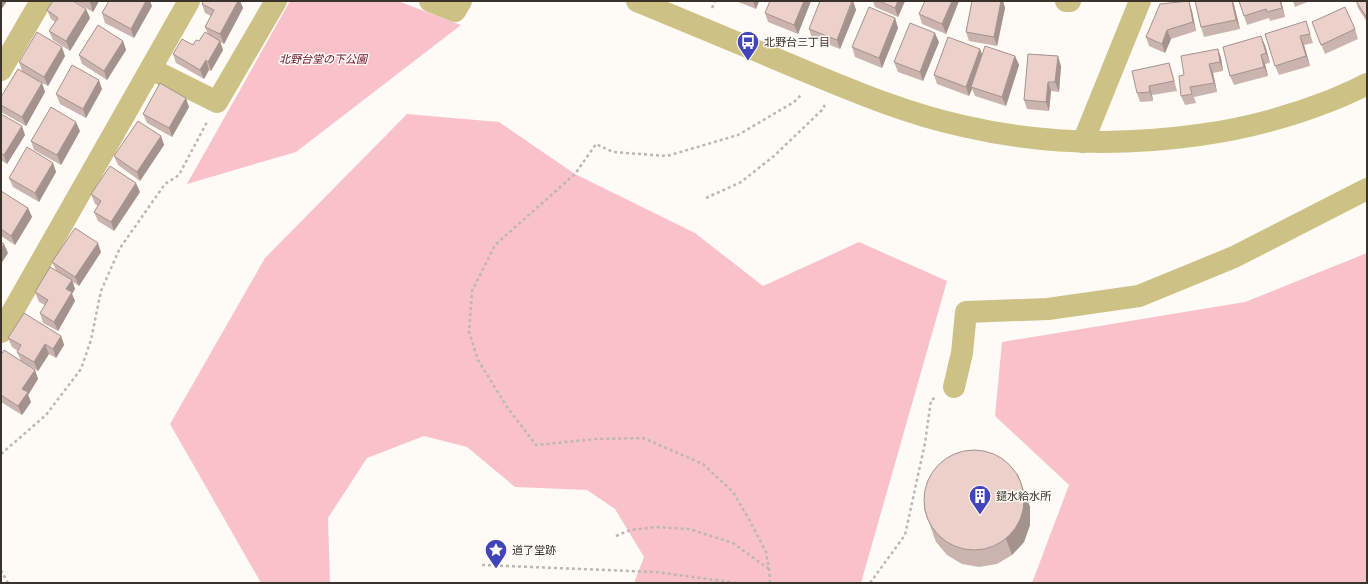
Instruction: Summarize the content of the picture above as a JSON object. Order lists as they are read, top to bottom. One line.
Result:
{"parks":["北野台堂の下公園"],"places":{"bus stop":["北野台三丁目"],"building":["鑓水給水所"],"place":["道了堂跡"]}}
